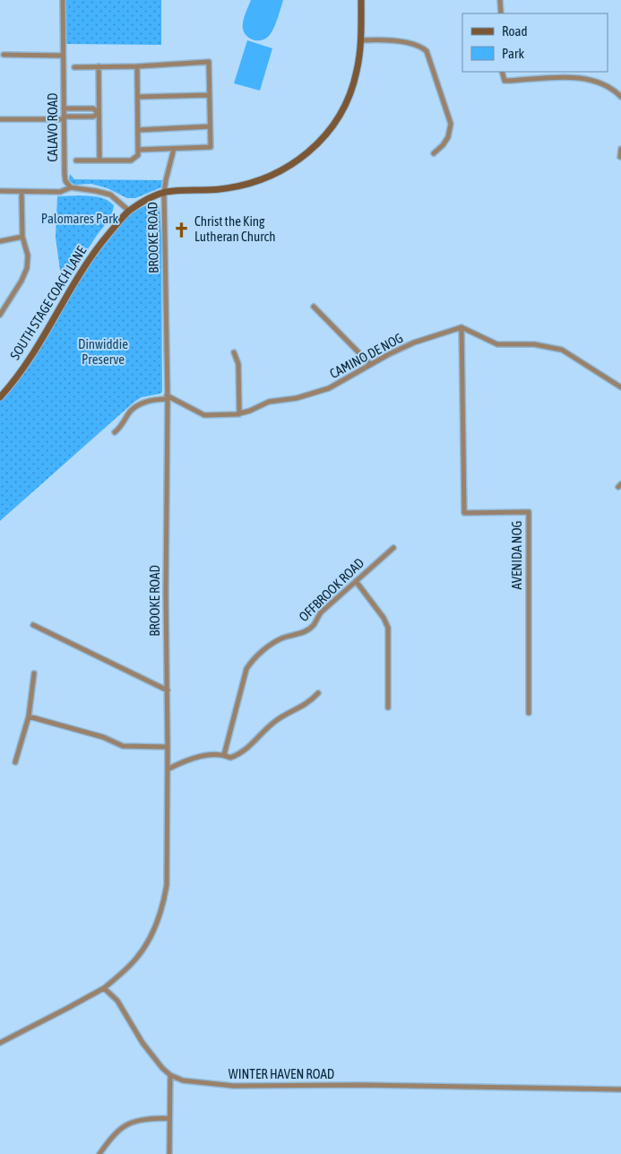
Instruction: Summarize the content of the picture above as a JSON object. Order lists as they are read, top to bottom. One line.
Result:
{"streets":{"main road":["SOUTH STAGE COACH LANE"],"street":["CALAVO ROAD","BROOKE ROAD","CAMINO DE NOG","AVENIDA NOG","OFFBROOK ROAD","WINTER HAVEN ROAD"]},"crossings":[["BROOKE ROAD","SOUTH STAGE COACH LANE"],["BROOKE ROAD","CAMINO DE NOG"],["CAMINO DE NOG","AVENIDA NOG"]],"parks":["Palomares Park","Dinwiddie Preserve"],"places":{"church":["Christ the King Lutheran Church"]},"legend":["Road","Park"]}
